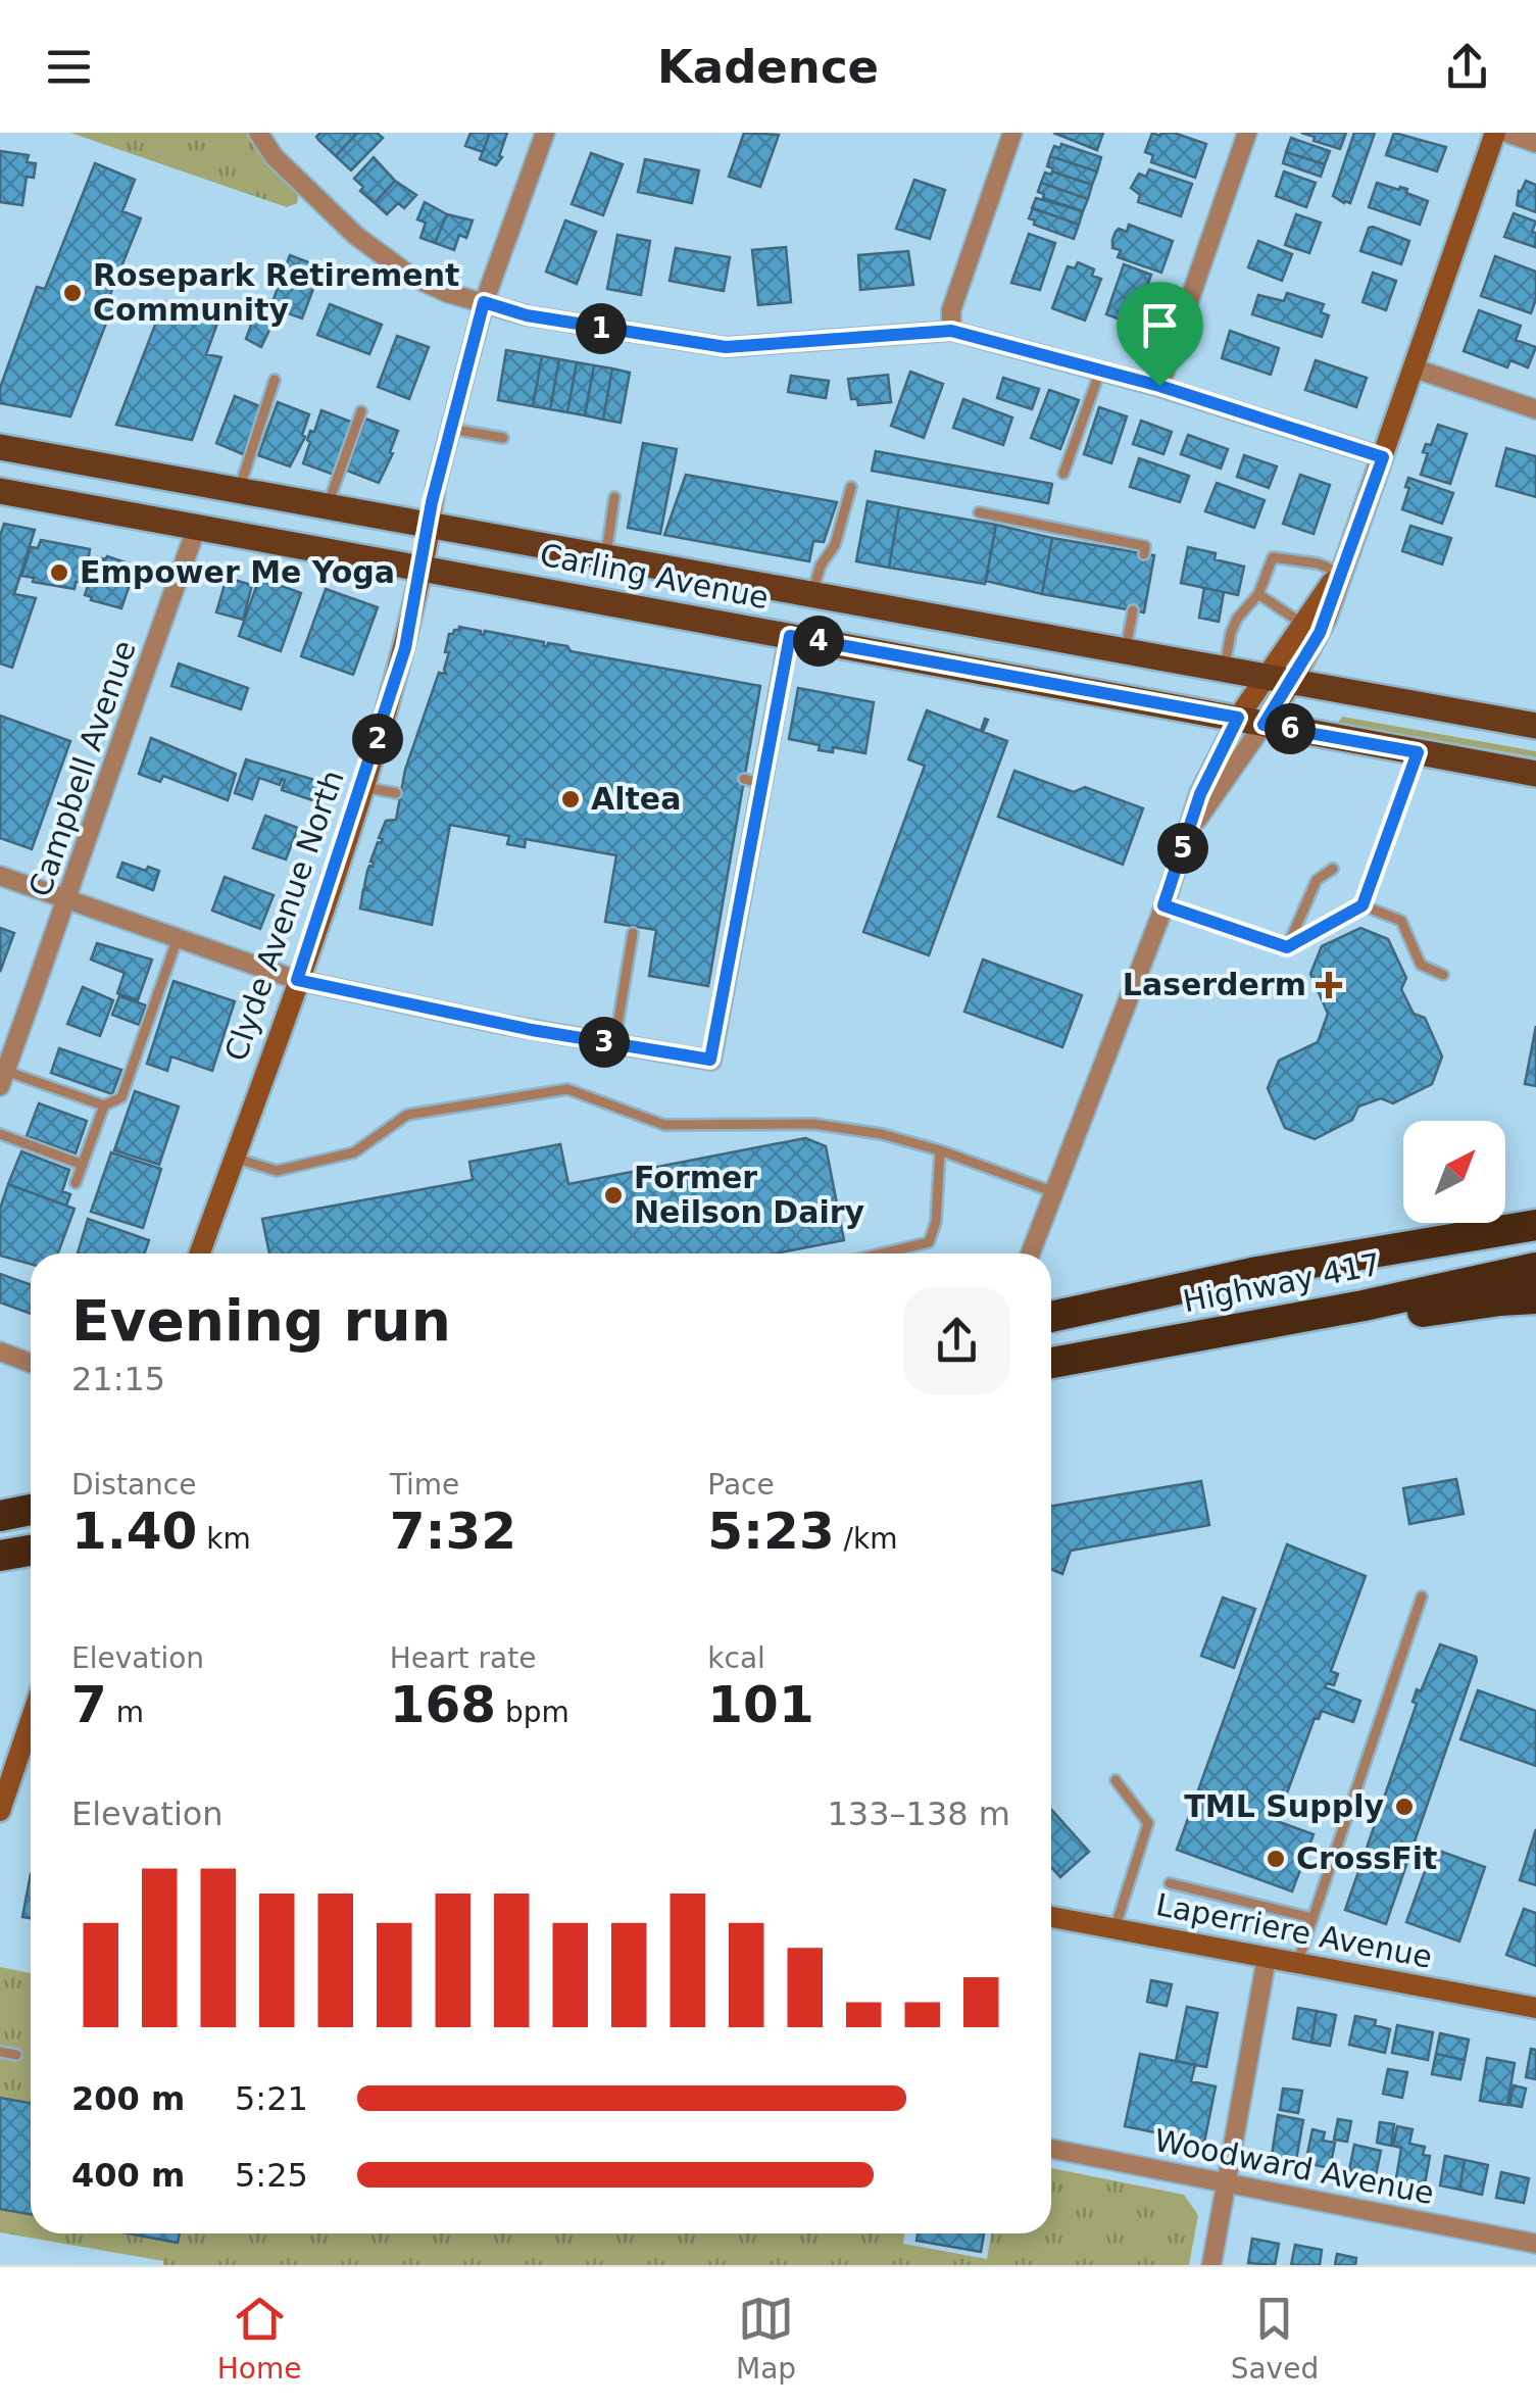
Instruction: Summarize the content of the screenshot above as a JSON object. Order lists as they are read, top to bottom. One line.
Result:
{"streets":{"highway":["Highway 417"],"main road":["Carling Avenue"],"street":["Campbell Avenue","Clyde Avenue North","Laperriere Avenue","Woodward Avenue"]},"crossings":[["Carling Avenue","Campbell Avenue"],["Carling Avenue","Clyde Avenue North"]],"places":{"other":["Rosepark Retirement Community","Empower Me Yoga","Altea","Former Neilson Dairy","TML Supply","CrossFit"],"health":["Laserderm"]},"north":"top right","page":{"header":"Kadence","pins":["1","4","6","2","5","3"],"heading":["Evening run","21:15"],"stats":[["Distance","1.40 km"],["Time","7:32"],["Pace","5:23 /km"],["Elevation","7 m"],["Heart rate","168 bpm"],["kcal","101"]],"chart":["Elevation","133–138 m"],"list":[{"name":"200 m","note":"5:21"},{"name":"400 m","note":"5:25"}],"tabs":["Home","Map","Saved"]}}
